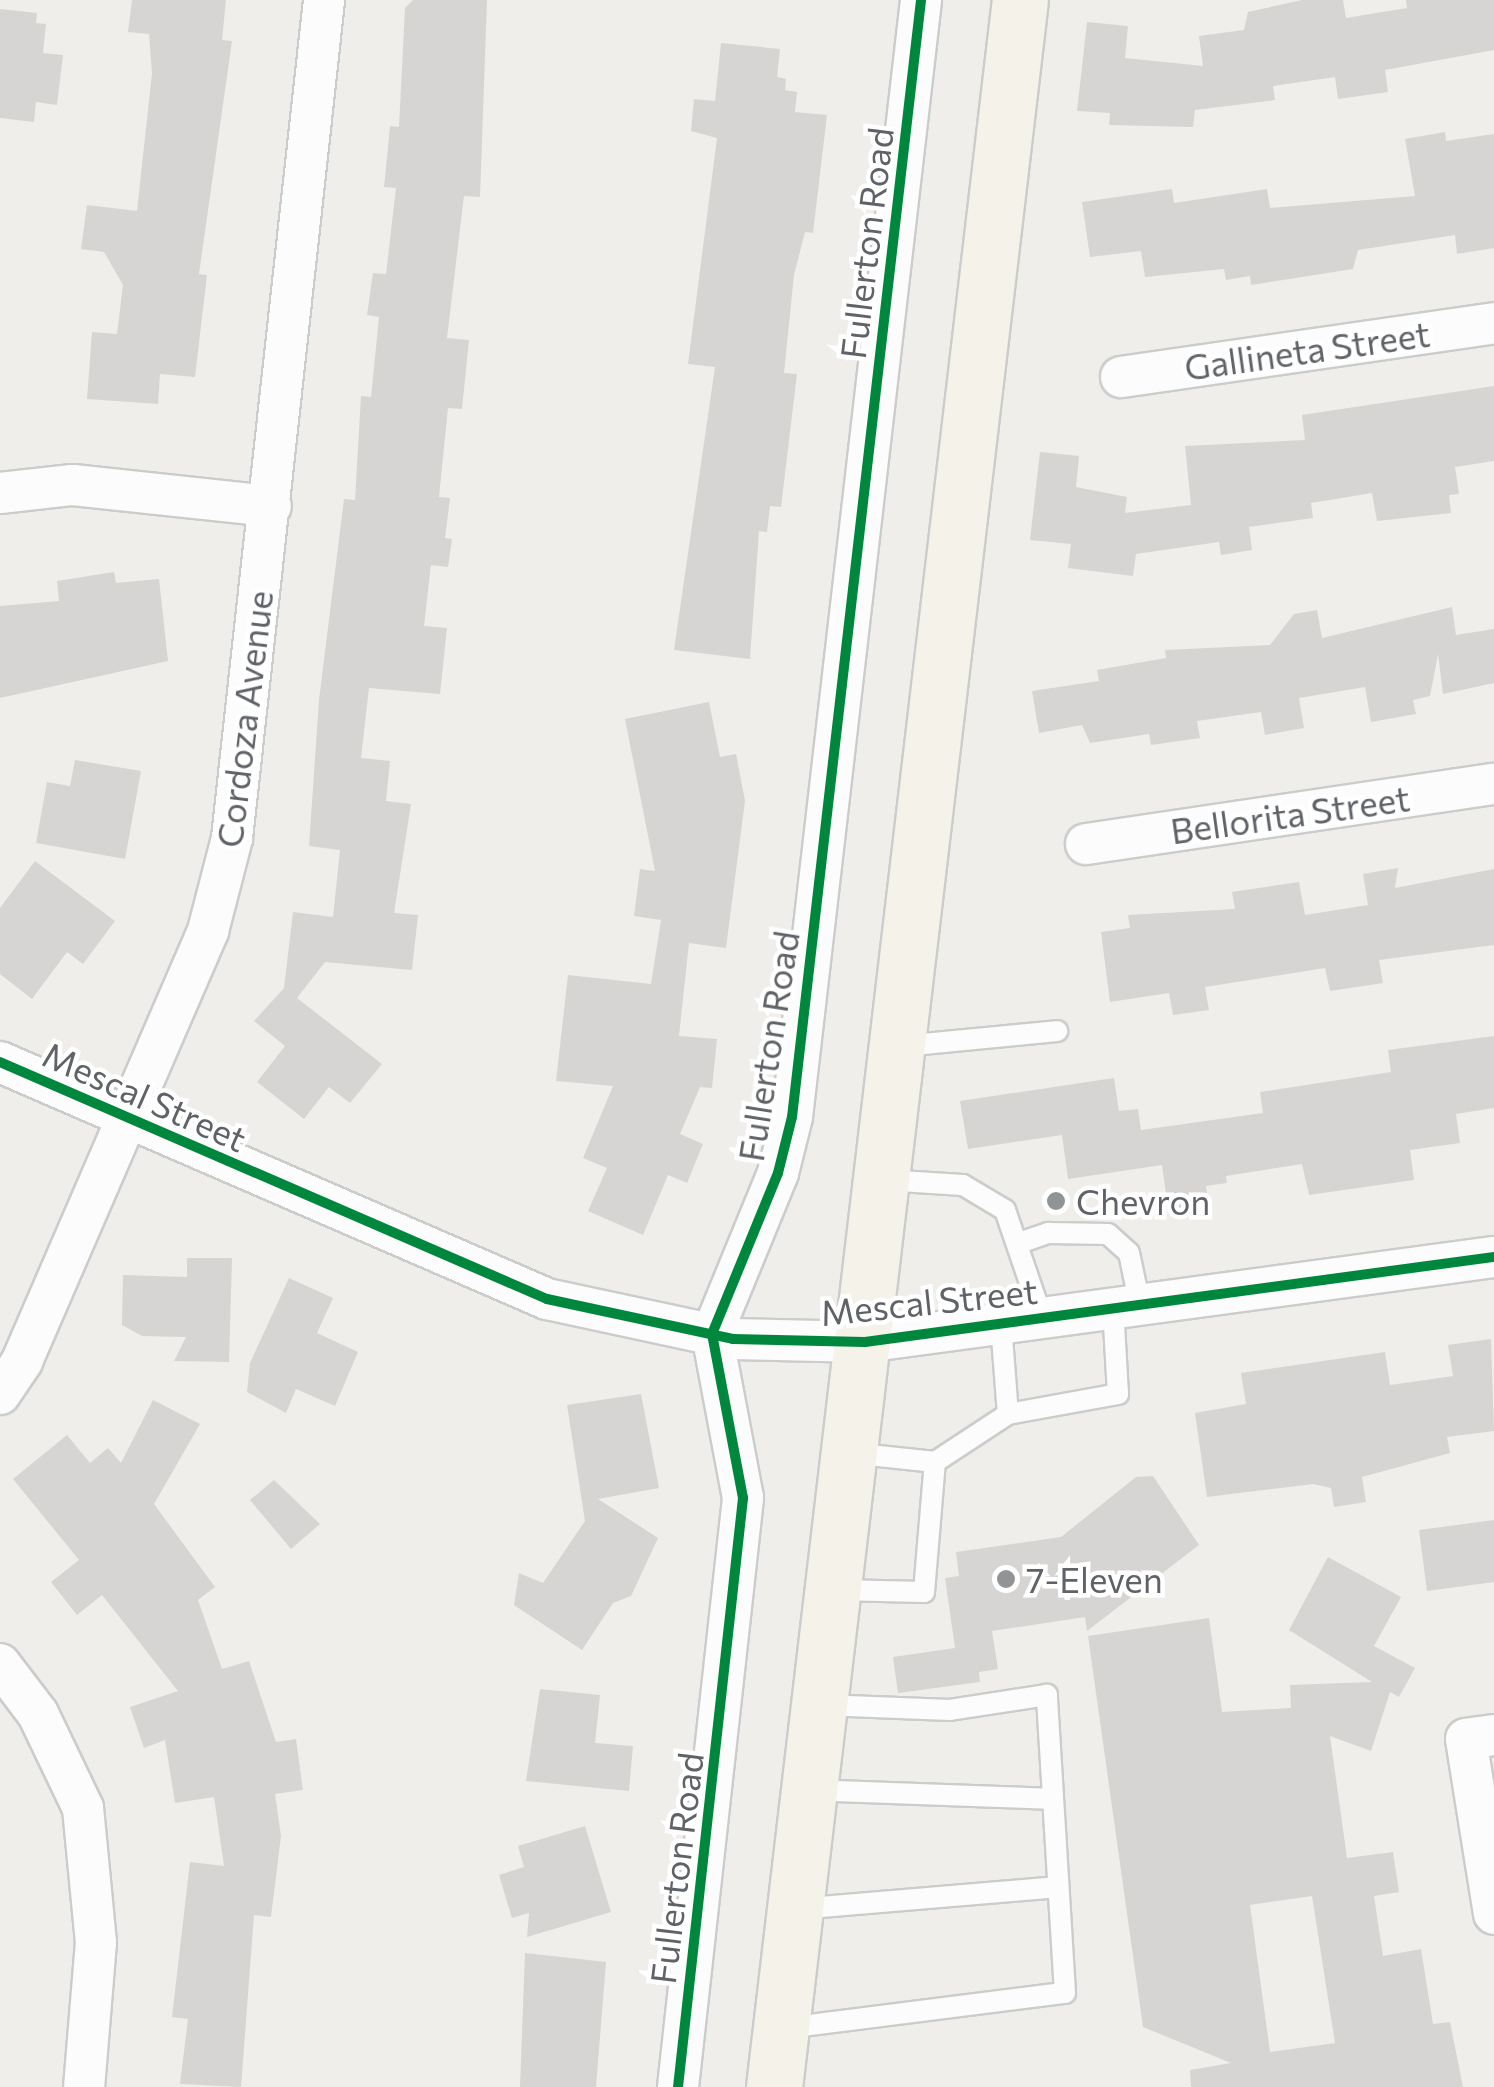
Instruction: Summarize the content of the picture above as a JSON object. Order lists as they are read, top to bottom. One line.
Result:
{"streets":{"street":["Fullerton Road","Gallineta Street","Cordoza Avenue","Bellorita Street","Mescal Street"]},"crossings":[["Fullerton Road","Mescal Street"],["Cordoza Avenue","Mescal Street"]],"places":["Chevron","7-Eleven"]}
